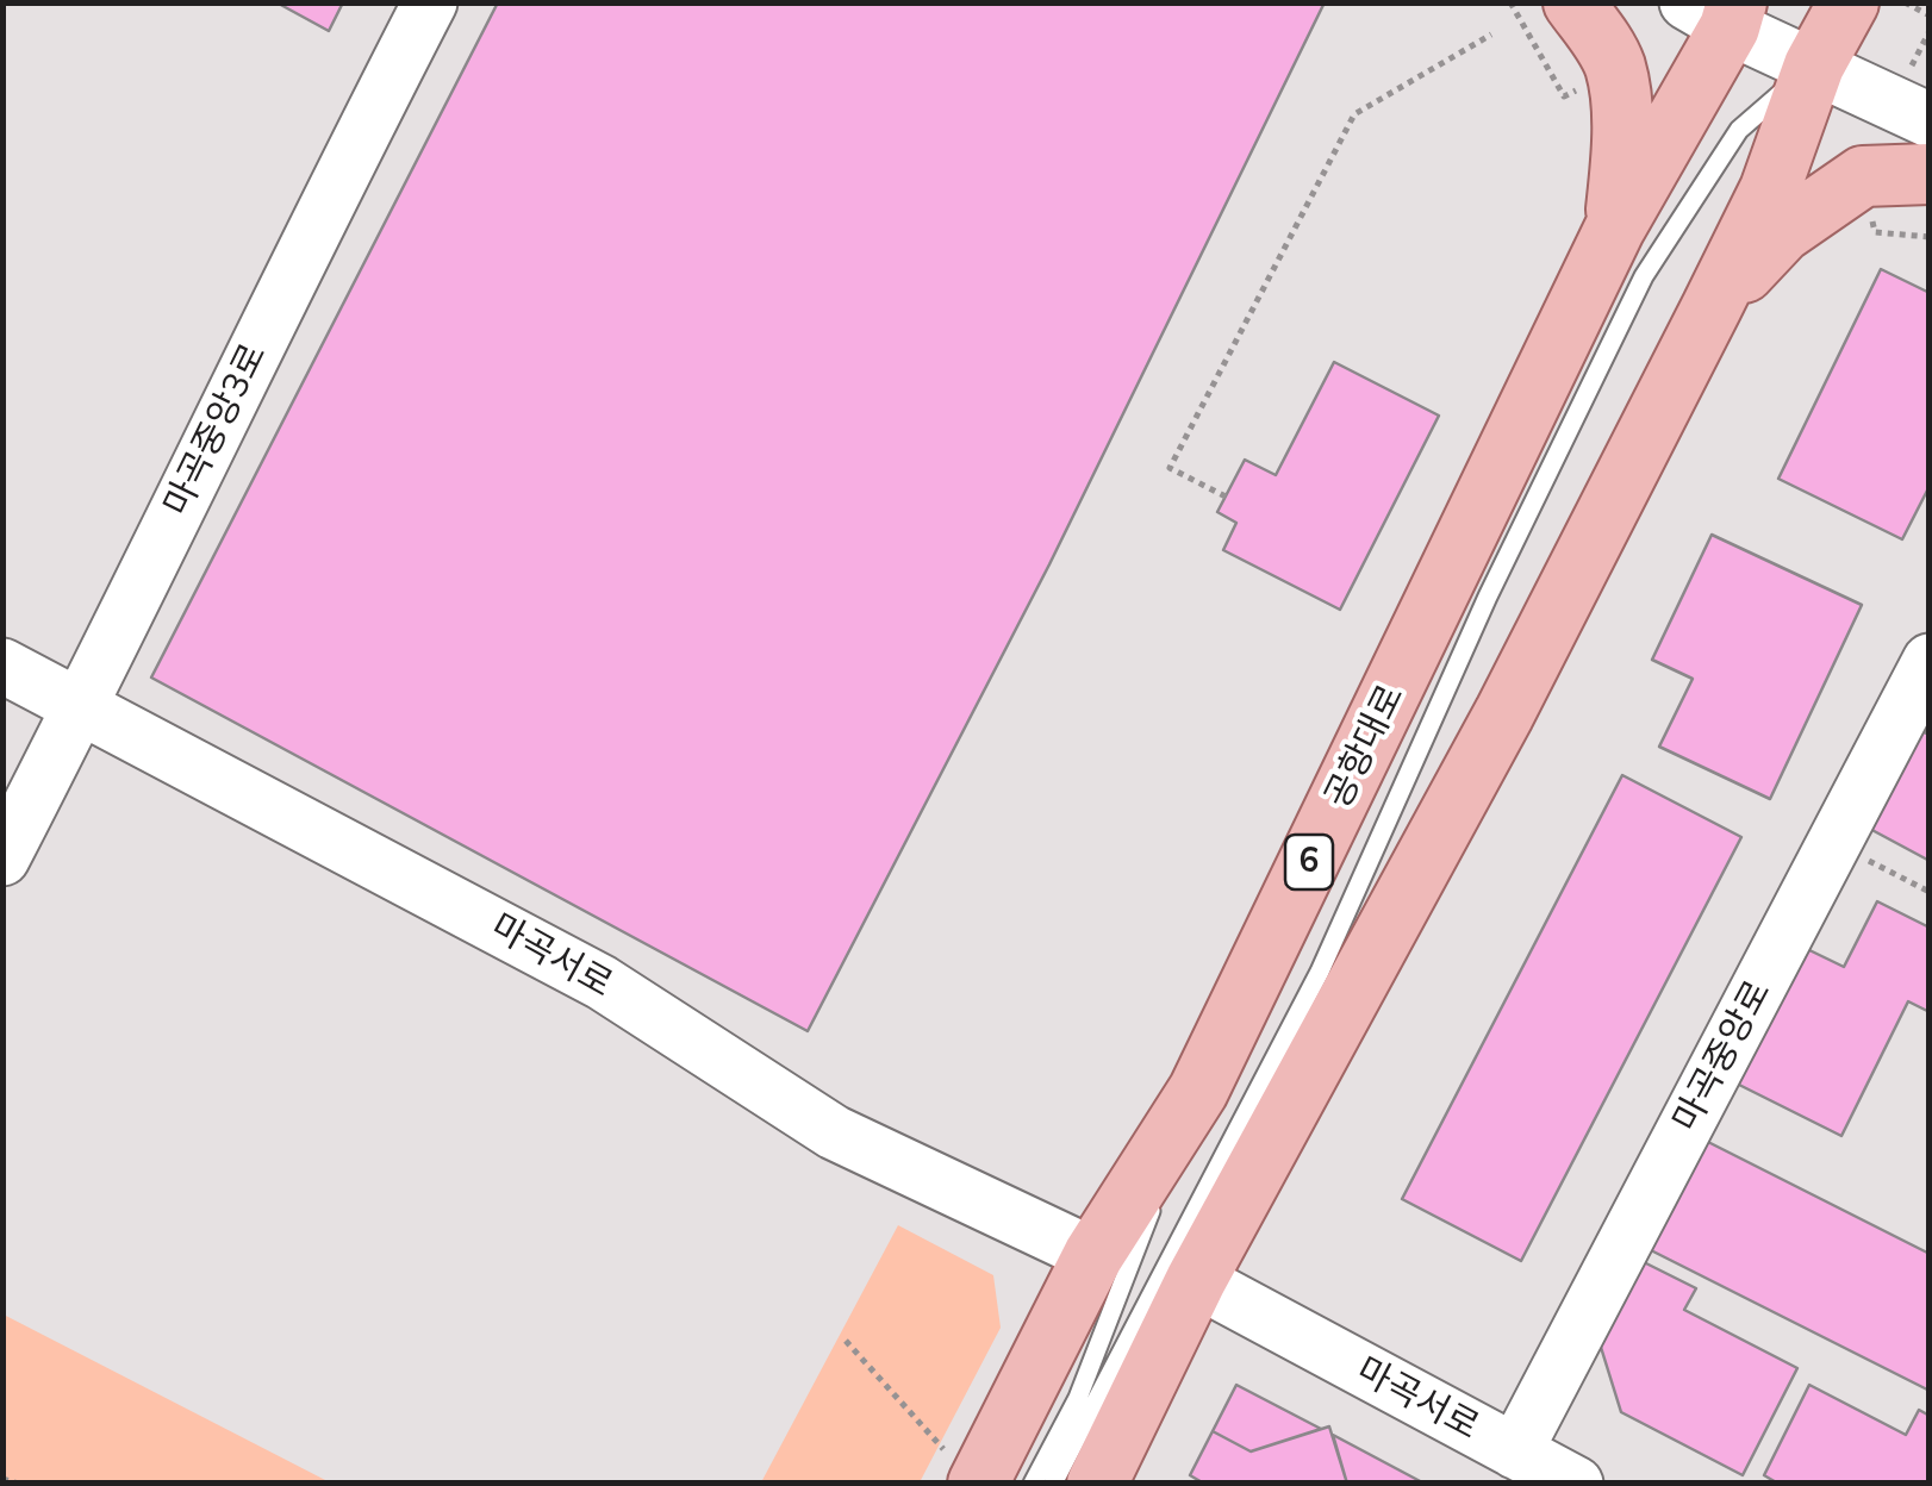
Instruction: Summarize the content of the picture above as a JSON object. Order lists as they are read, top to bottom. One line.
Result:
{"streets":{"main road":["공항대로","6"],"street":["마곡중앙3로","마곡서로","마곡중앙로"]},"crossings":[["마곡중앙3로","마곡서로"],["공항대로","마곡서로"],["마곡서로","마곡중앙로"]]}
